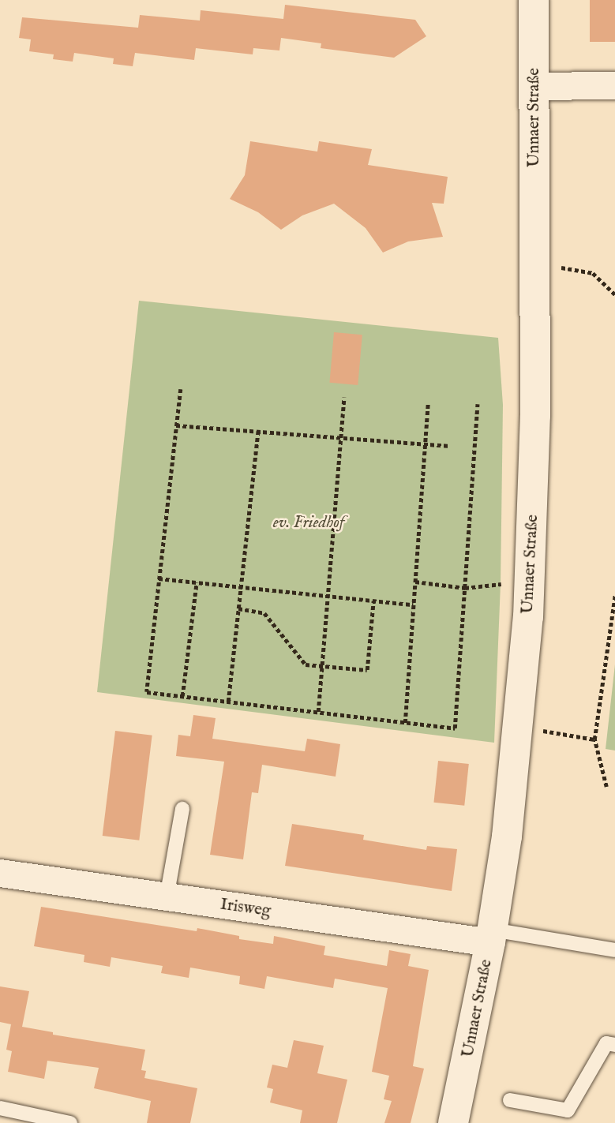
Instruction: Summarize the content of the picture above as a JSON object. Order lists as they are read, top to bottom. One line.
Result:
{"streets":{"main road":["Unnaer Straße"],"street":["Irisweg"]},"crossings":[["Unnaer Straße","Irisweg"]],"parks":["ev. Friedhof"]}
